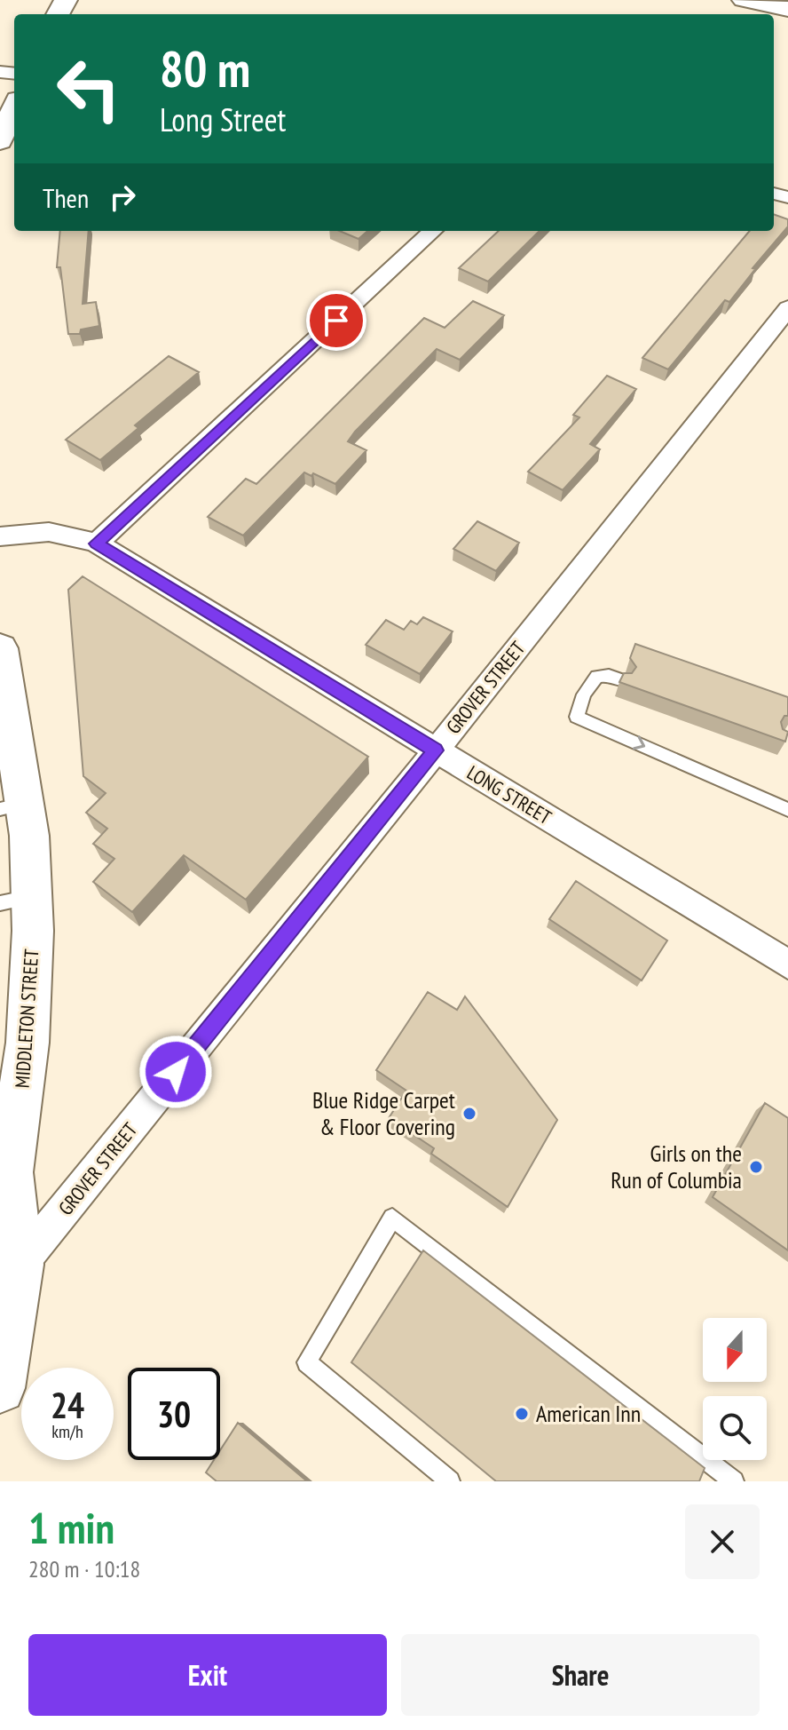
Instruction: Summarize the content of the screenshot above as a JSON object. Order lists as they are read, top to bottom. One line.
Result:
{"streets":{"street":["GROVER STREET","LONG STREET","MIDDLETON STREET"]},"crossings":[["GROVER STREET","LONG STREET"],["GROVER STREET","MIDDLETON STREET"]],"places":["Blue Ridge Carpet & Floor Covering","Girls on the Run of Columbia","American Inn"],"north":"bottom","page":{"turn":["80 m","Long Street"],"then":"Then","speed":"24 km/h","limit":"30","heading":["1 min","280 m · 10:18"],"buttons":["Exit","Share"]}}
